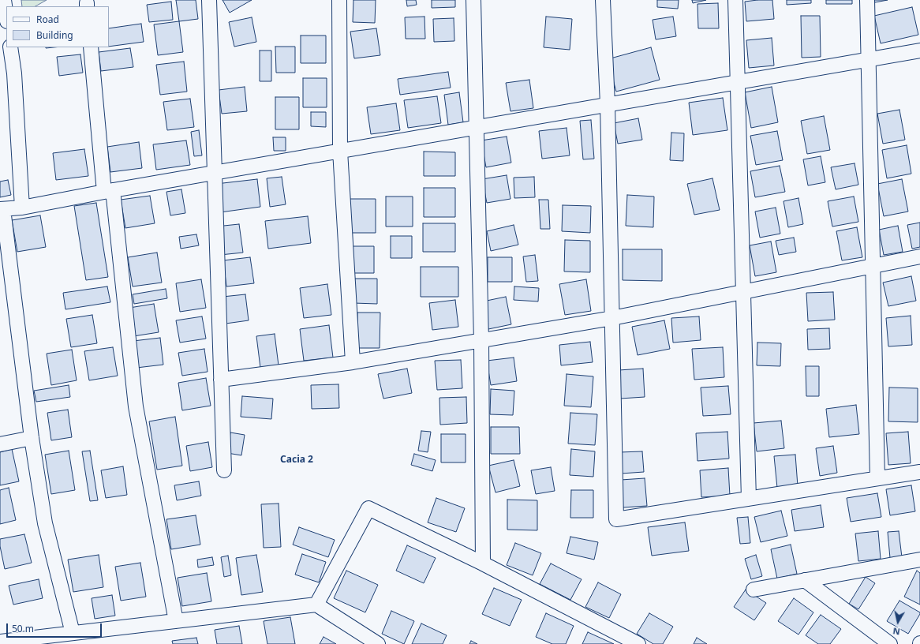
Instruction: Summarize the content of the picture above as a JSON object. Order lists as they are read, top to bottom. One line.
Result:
{"districts":["Cacia 2"],"legend":["Road","Building"],"scale_bar":"50 m","north":"bottom"}
